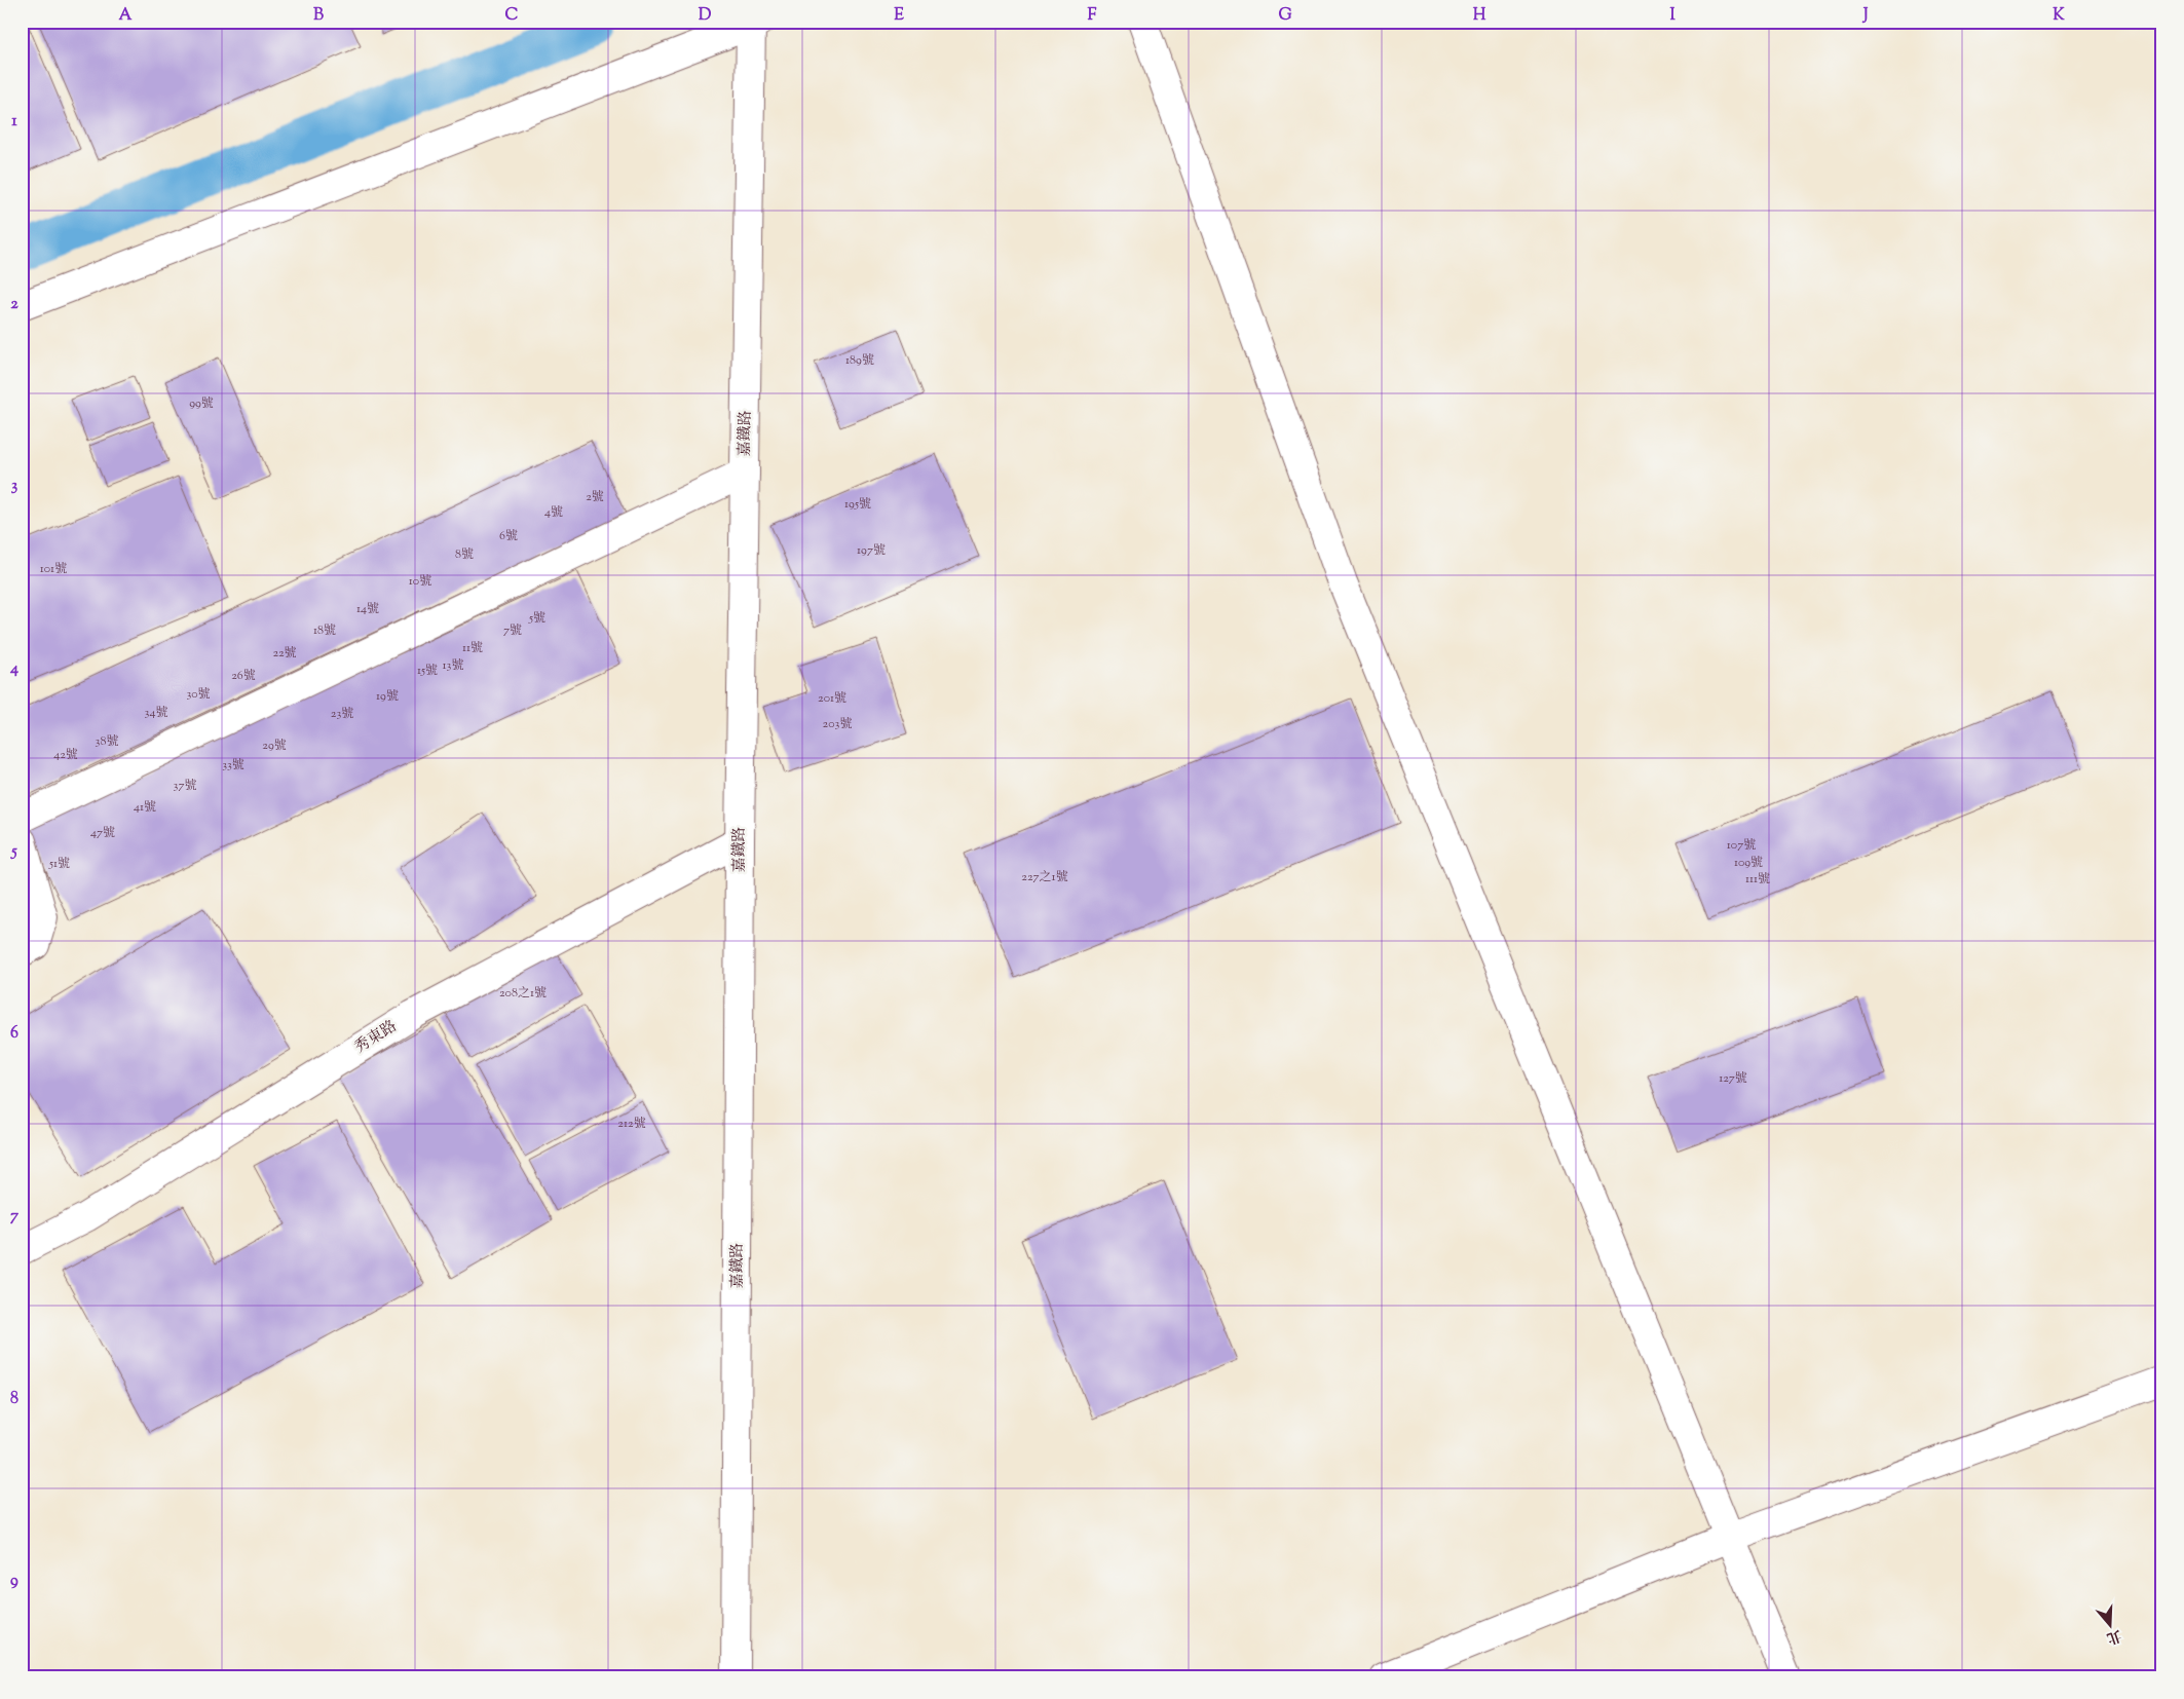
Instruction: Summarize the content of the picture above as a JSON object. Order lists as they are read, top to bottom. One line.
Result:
{"streets":{"street":["嘉鐵路","秀東路"]},"crossings":[["嘉鐵路","秀東路"]],"house_numbers":["189號","99號","2號","195號","4號","6號","197號","8號","101號","10號","14號","5號","18號","7號","11號","22號","13號","15號","26號","30號","19號","201號","34號","23號","203號","38號","29號","42號","33號","37號","41號","47號","107號","109號","51號","227之1號","111號","208之1號","127號","212號"],"north":"bottom","grid":{"columns":["A","B","C","D","E","F","G","H","I","J","K"],"rows":["1","2","3","4","5","6","7","8","9"]}}
